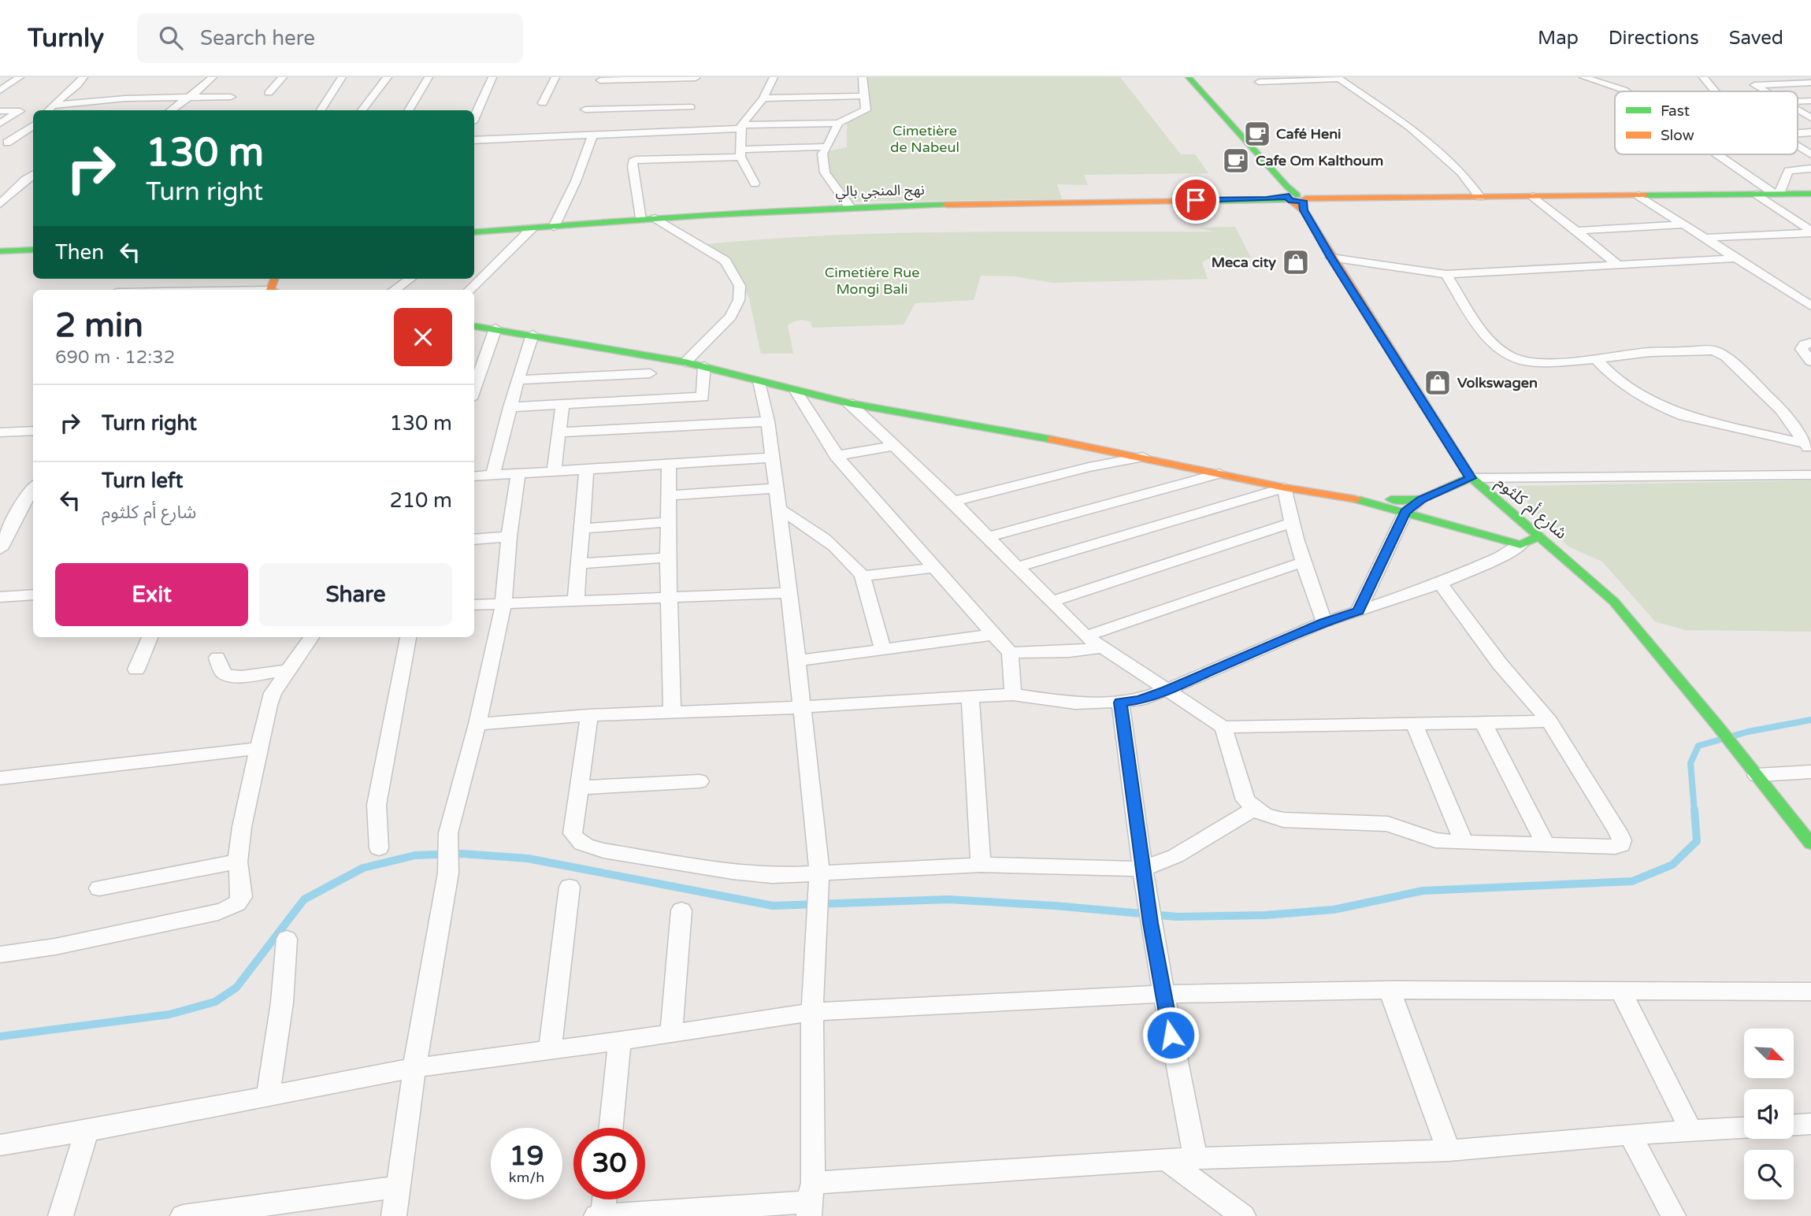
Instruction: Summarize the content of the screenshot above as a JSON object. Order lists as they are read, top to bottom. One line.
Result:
{"streets":{"street":["نهج المنجي بالي","شارع أم كلثوم"]},"crossings":[["نهج المنجي بالي","شارع أم كلثوم"]],"parks":["Cimetière de Nabeul","Cimetière Rue Mongi Bali"],"places":{"cafe":["Café Heni","Cafe Om Kalthoum"],"shop":["Meca city","Volkswagen"]},"legend":["Fast","Slow"],"north":"bottom right","page":{"header":"Turnly","search":"Search here","nav":["Map","Directions","Saved"],"turn":["130 m","Turn right"],"then":"Then","heading":["2 min","690 m · 12:32"],"list":[{"name":"Turn right","value":"130 m"},{"name":"Turn left","note":"شارع أم كلثوم","value":"210 m"}],"buttons":["Exit","Share"],"speed":"19 km/h","limit":"30"}}
